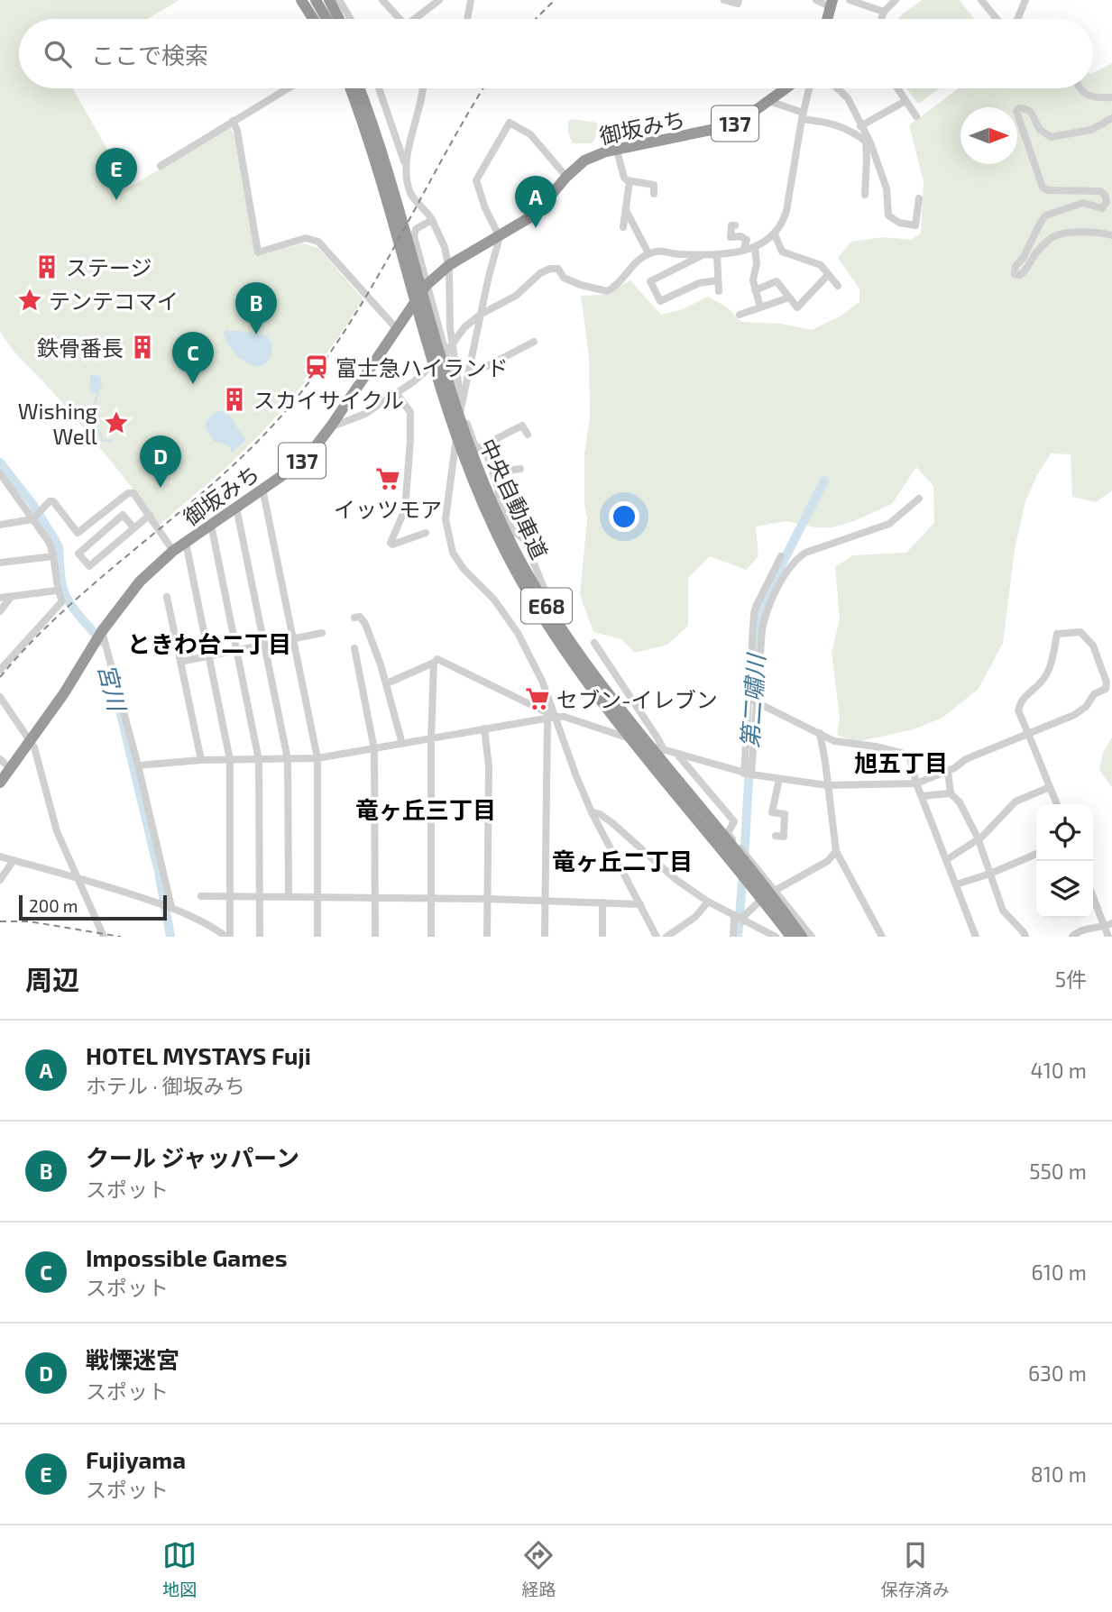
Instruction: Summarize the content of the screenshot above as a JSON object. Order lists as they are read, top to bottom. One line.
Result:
{"streets":{"highway":["137","御坂みち","中央自動車道","E68"]},"districts":["ときわ台二丁目","旭五丁目","竜ヶ丘三丁目","竜ヶ丘二丁目"],"water":["宮川","第二嘯川"],"places":{"building":["ステージ","鉄骨番長","スカイサイクル"],"place":["テンテコマイ","Wishing Well"],"station":["富士急ハイランド"],"supermarket":["イッツモア","セブン-イレブン"]},"scale_bar":"200 m","north":"right","page":{"search":"ここで検索","pins":["E","A","B","C","D"],"scale":"200 m","heading":["周辺","5件"],"list":[{"mark":"A","name":"HOTEL MYSTAYS Fuji","note":"ホテル · 御坂みち","value":"410 m"},{"mark":"B","name":"クール ジャッパーン","note":"スポット","value":"550 m"},{"mark":"C","name":"Impossible Games","note":"スポット","value":"610 m"},{"mark":"D","name":"戦慄迷宮","note":"スポット","value":"630 m"},{"mark":"E","name":"Fujiyama","note":"スポット","value":"810 m"}],"nav":["地図","経路","保存済み"]}}
